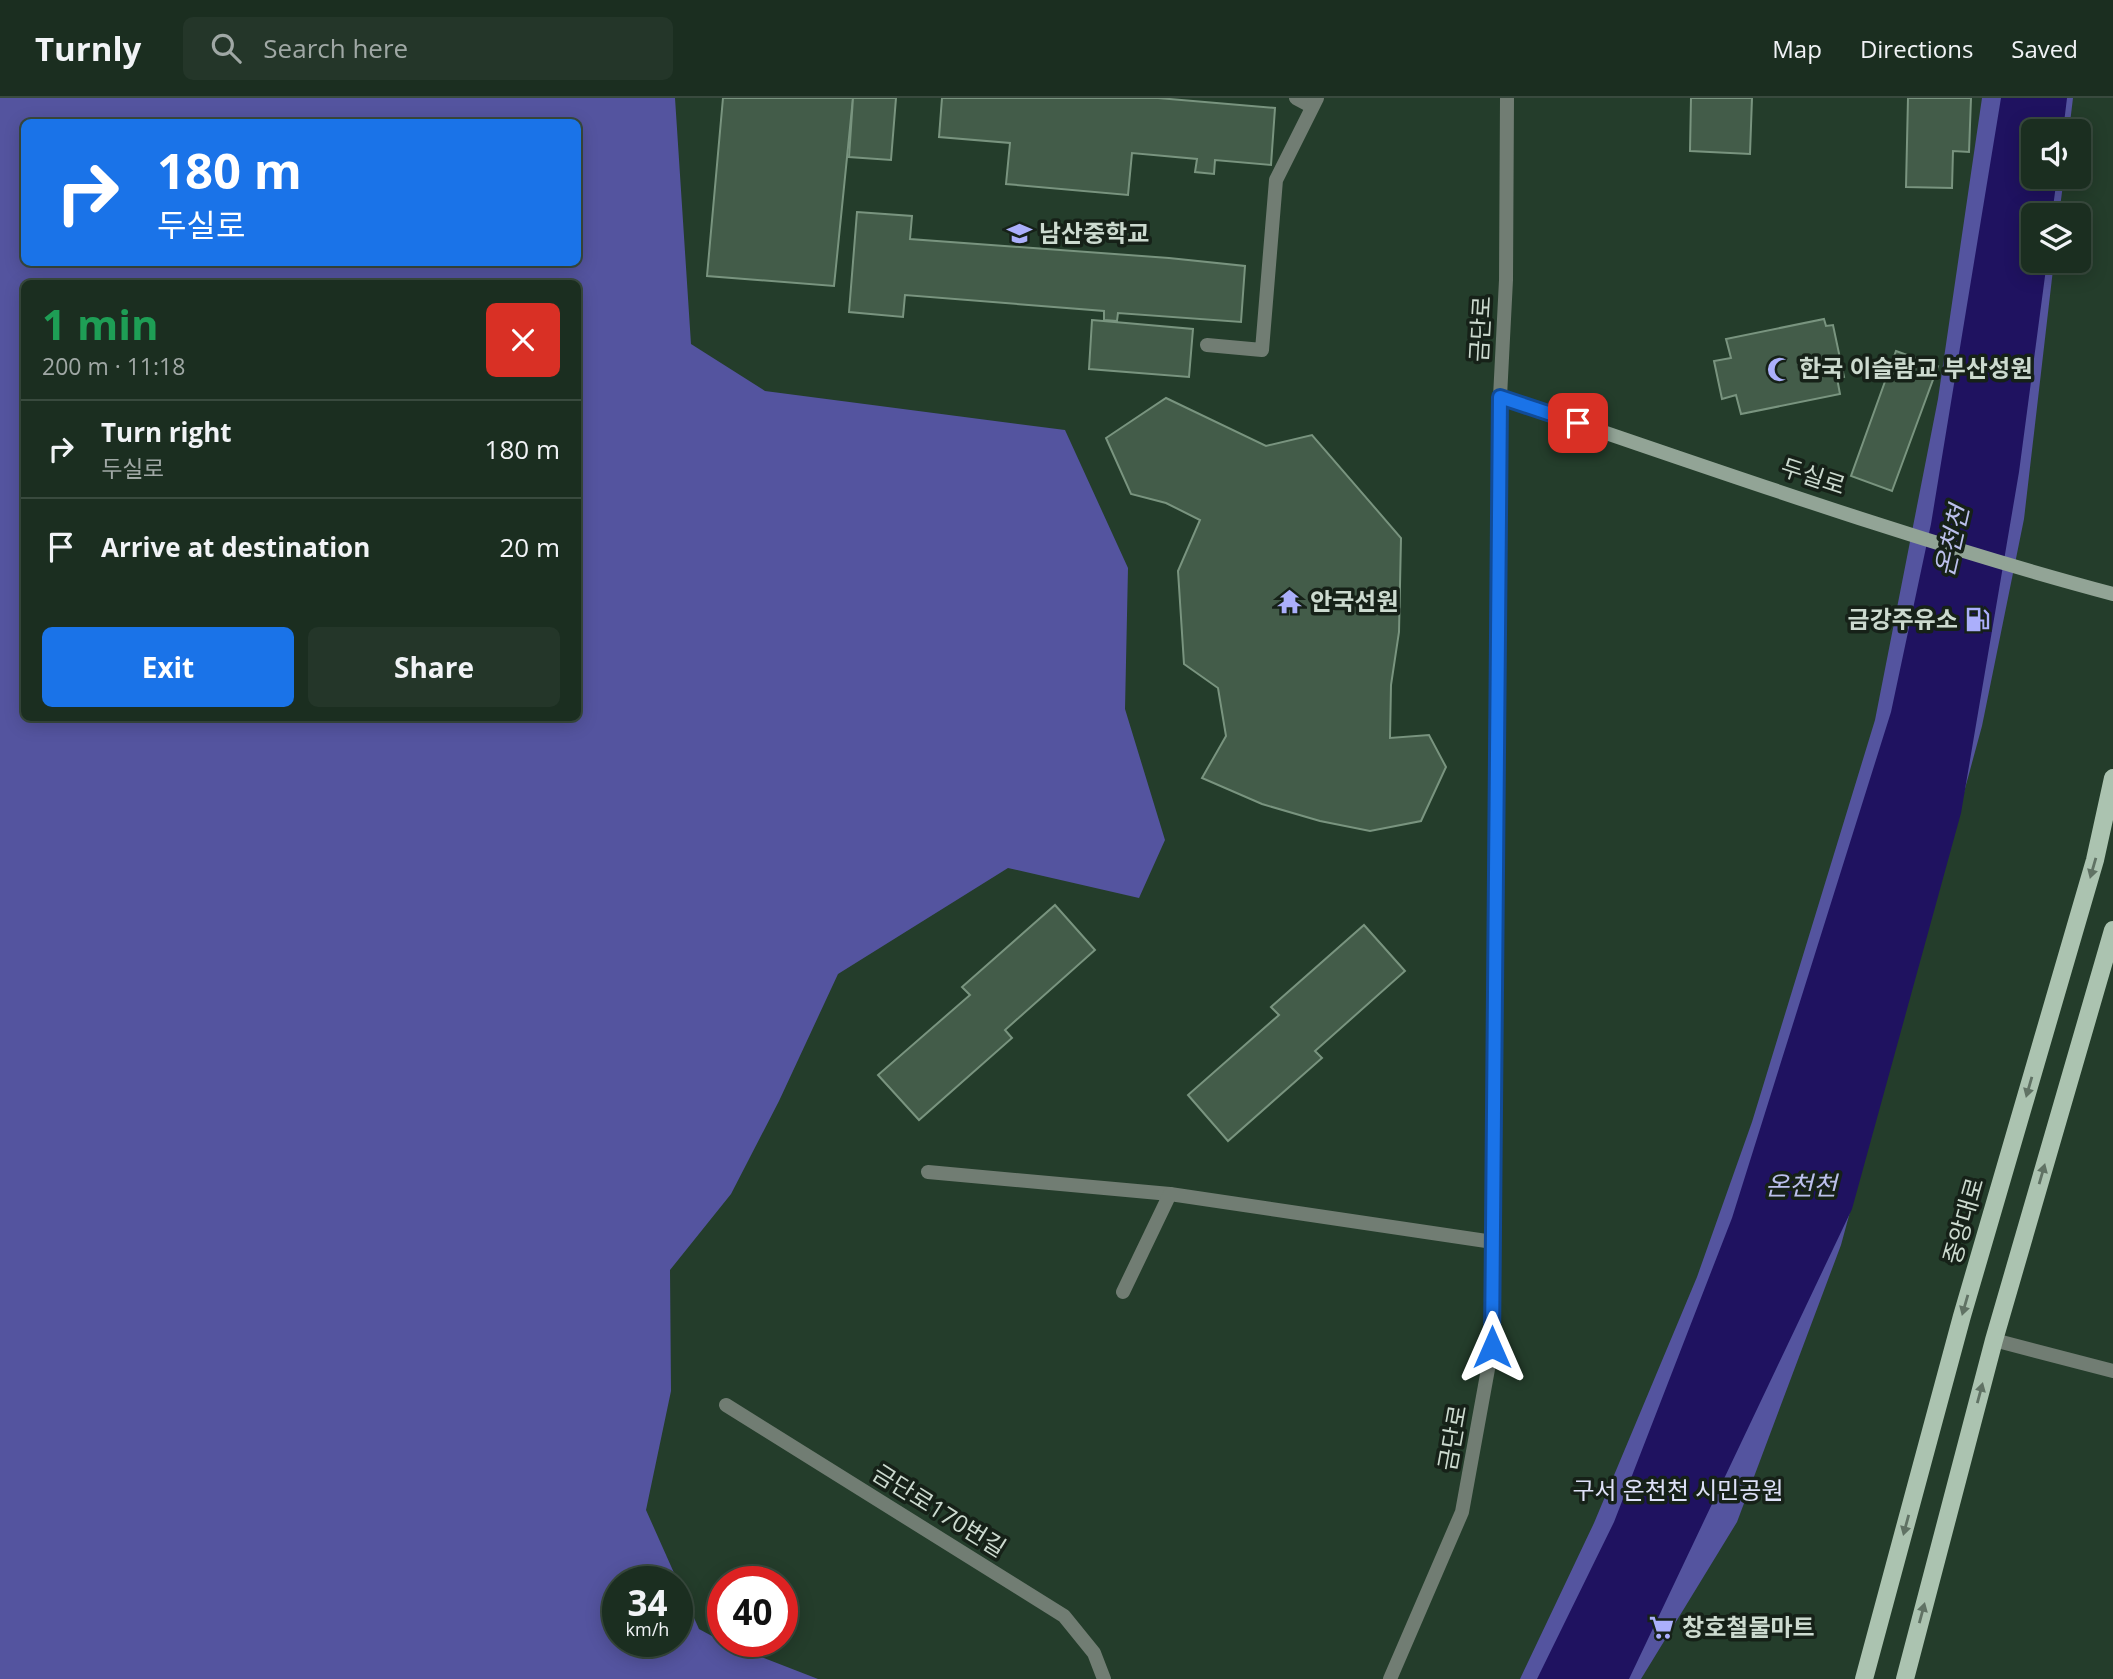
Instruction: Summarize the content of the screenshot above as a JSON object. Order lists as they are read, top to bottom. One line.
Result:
{"streets":{"main road":["두실로","중앙대로"],"street":["금단로","금단로170번길"]},"crossings":[["금단로","두실로"]],"water":["온천천"],"parks":["구서 온천천 시민공원"],"places":{"school or university":["남산중학교"],"mosque":["한국 이슬람교 부산성원"],"temple":["안국선원"],"fuel station":["금강주유소"],"supermarket":["창호철물마트"]},"page":{"header":"Turnly","search":"Search here","nav":["Map","Directions","Saved"],"turn":["180 m","두실로"],"heading":["1 min","200 m · 11:18"],"list":[{"name":"Turn right","note":"두실로","value":"180 m"},{"name":"Arrive at destination","value":"20 m"}],"buttons":["Exit","Share"],"speed":"34 km/h","limit":"40"}}
